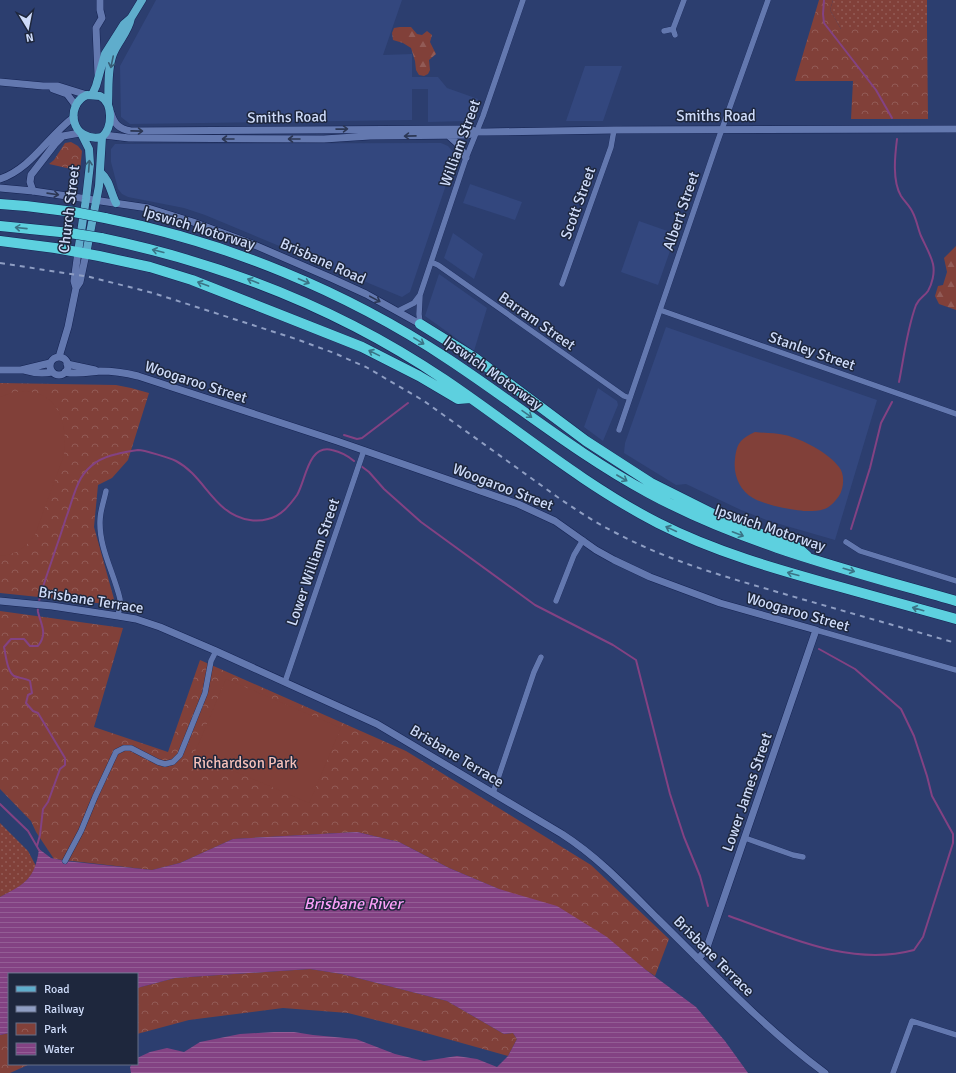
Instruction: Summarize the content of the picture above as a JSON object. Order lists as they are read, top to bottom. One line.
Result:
{"streets":{"highway":["Ipswich Motorway"],"main road":["Church Street"],"street":["Smiths Road","William Street","Scott Street","Albert Street","Brisbane Road","Barram Street","Stanley Street","Woogaroo Street","Lower William Street","Brisbane Terrace","Lower James Street"]},"crossings":[["Smiths Road","William Street"],["Smiths Road","Scott Street"],["Smiths Road","Church Street"],["Smiths Road","Albert Street"],["William Street","Brisbane Road"],["William Street","Barram Street"],["Church Street","Brisbane Road"],["Church Street","Woogaroo Street"],["Albert Street","Barram Street"],["Albert Street","Stanley Street"],["Woogaroo Street","Lower William Street"],["Woogaroo Street","Lower James Street"],["Lower William Street","Brisbane Terrace"],["Brisbane Terrace","Lower James Street"]],"one_way":["Brisbane Road"],"water":["Brisbane River"],"parks":["Richardson Park"],"legend":["Road","Railway","Park","Water"],"north":"bottom"}
